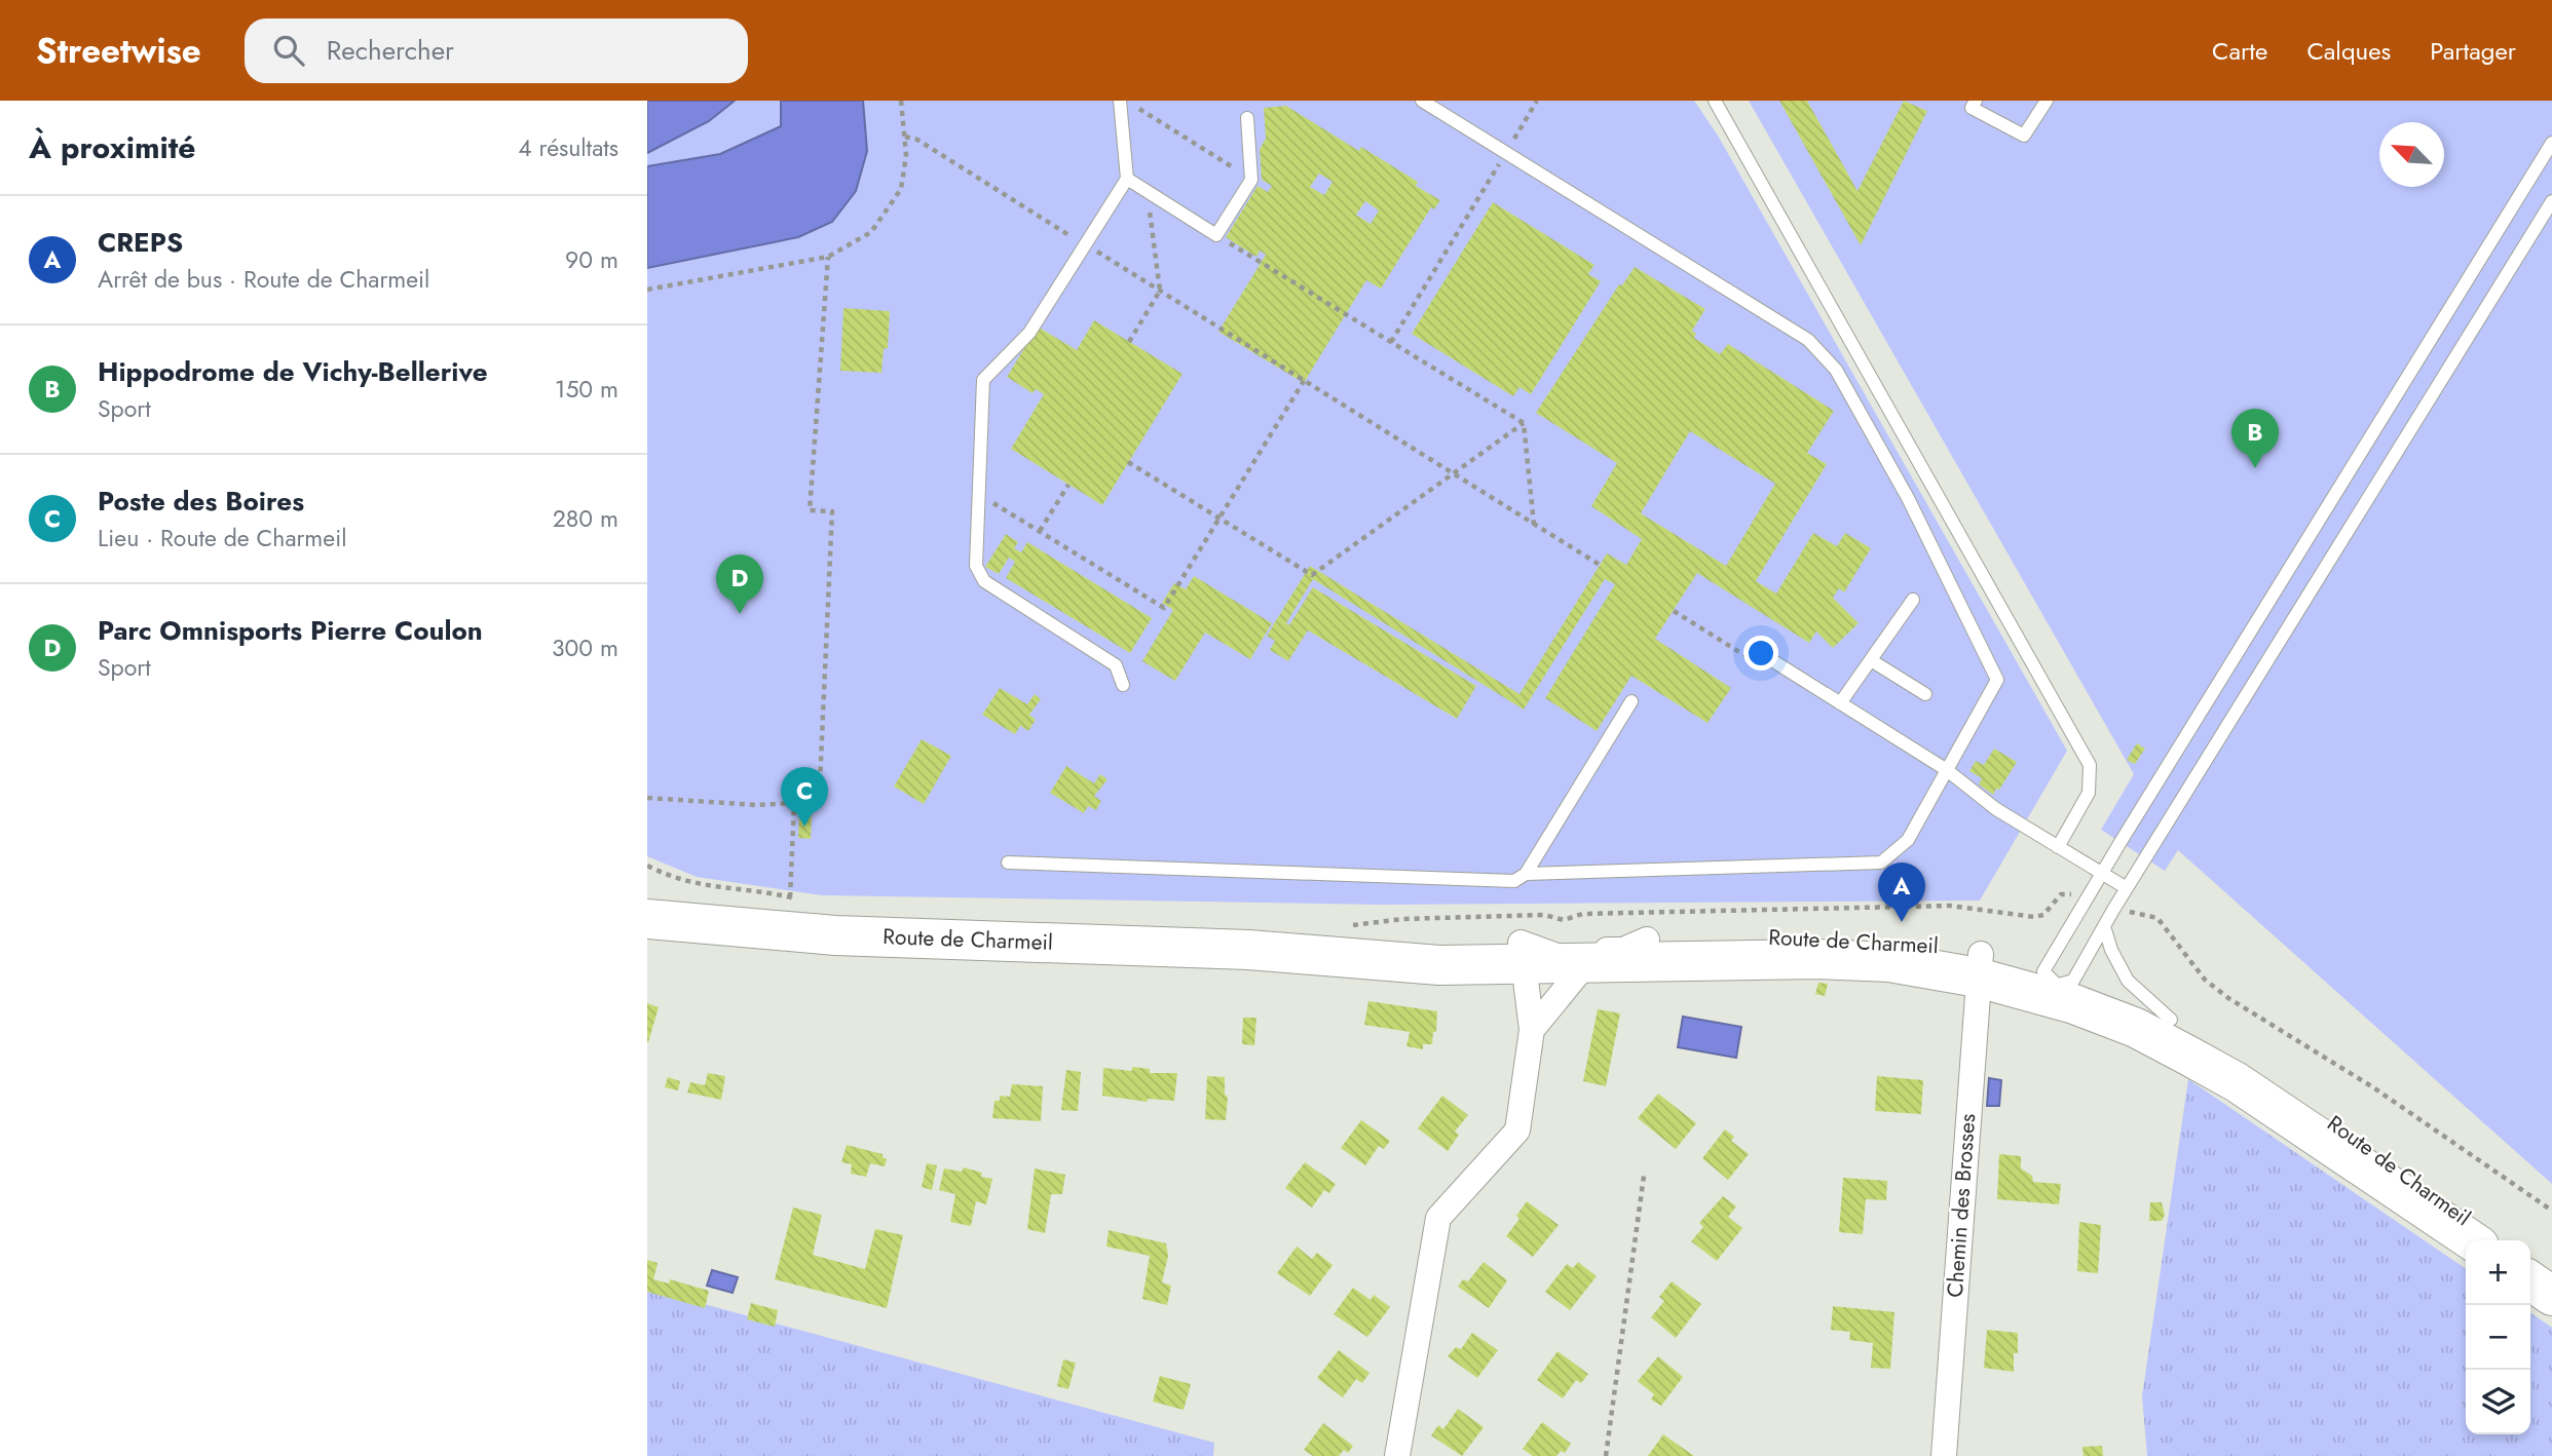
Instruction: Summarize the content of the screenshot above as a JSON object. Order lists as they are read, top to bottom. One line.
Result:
{"streets":{"main road":["Route de Charmeil"],"street":["Chemin des Brosses"]},"crossings":[["Route de Charmeil","Chemin des Brosses"]],"north":"top left","page":{"header":"Streetwise","search":"Rechercher","nav":["Carte","Calques","Partager"],"heading":["À proximité","4 résultats"],"list":[{"mark":"A","name":"CREPS","note":"Arrêt de bus · Route de Charmeil","value":"90 m"},{"mark":"B","name":"Hippodrome de Vichy-Bellerive","note":"Sport","value":"150 m"},{"mark":"C","name":"Poste des Boires","note":"Lieu · Route de Charmeil","value":"280 m"},{"mark":"D","name":"Parc Omnisports Pierre Coulon","note":"Sport","value":"300 m"}],"pins":["B","D","C","A"],"map_buttons":["+","−"]}}
